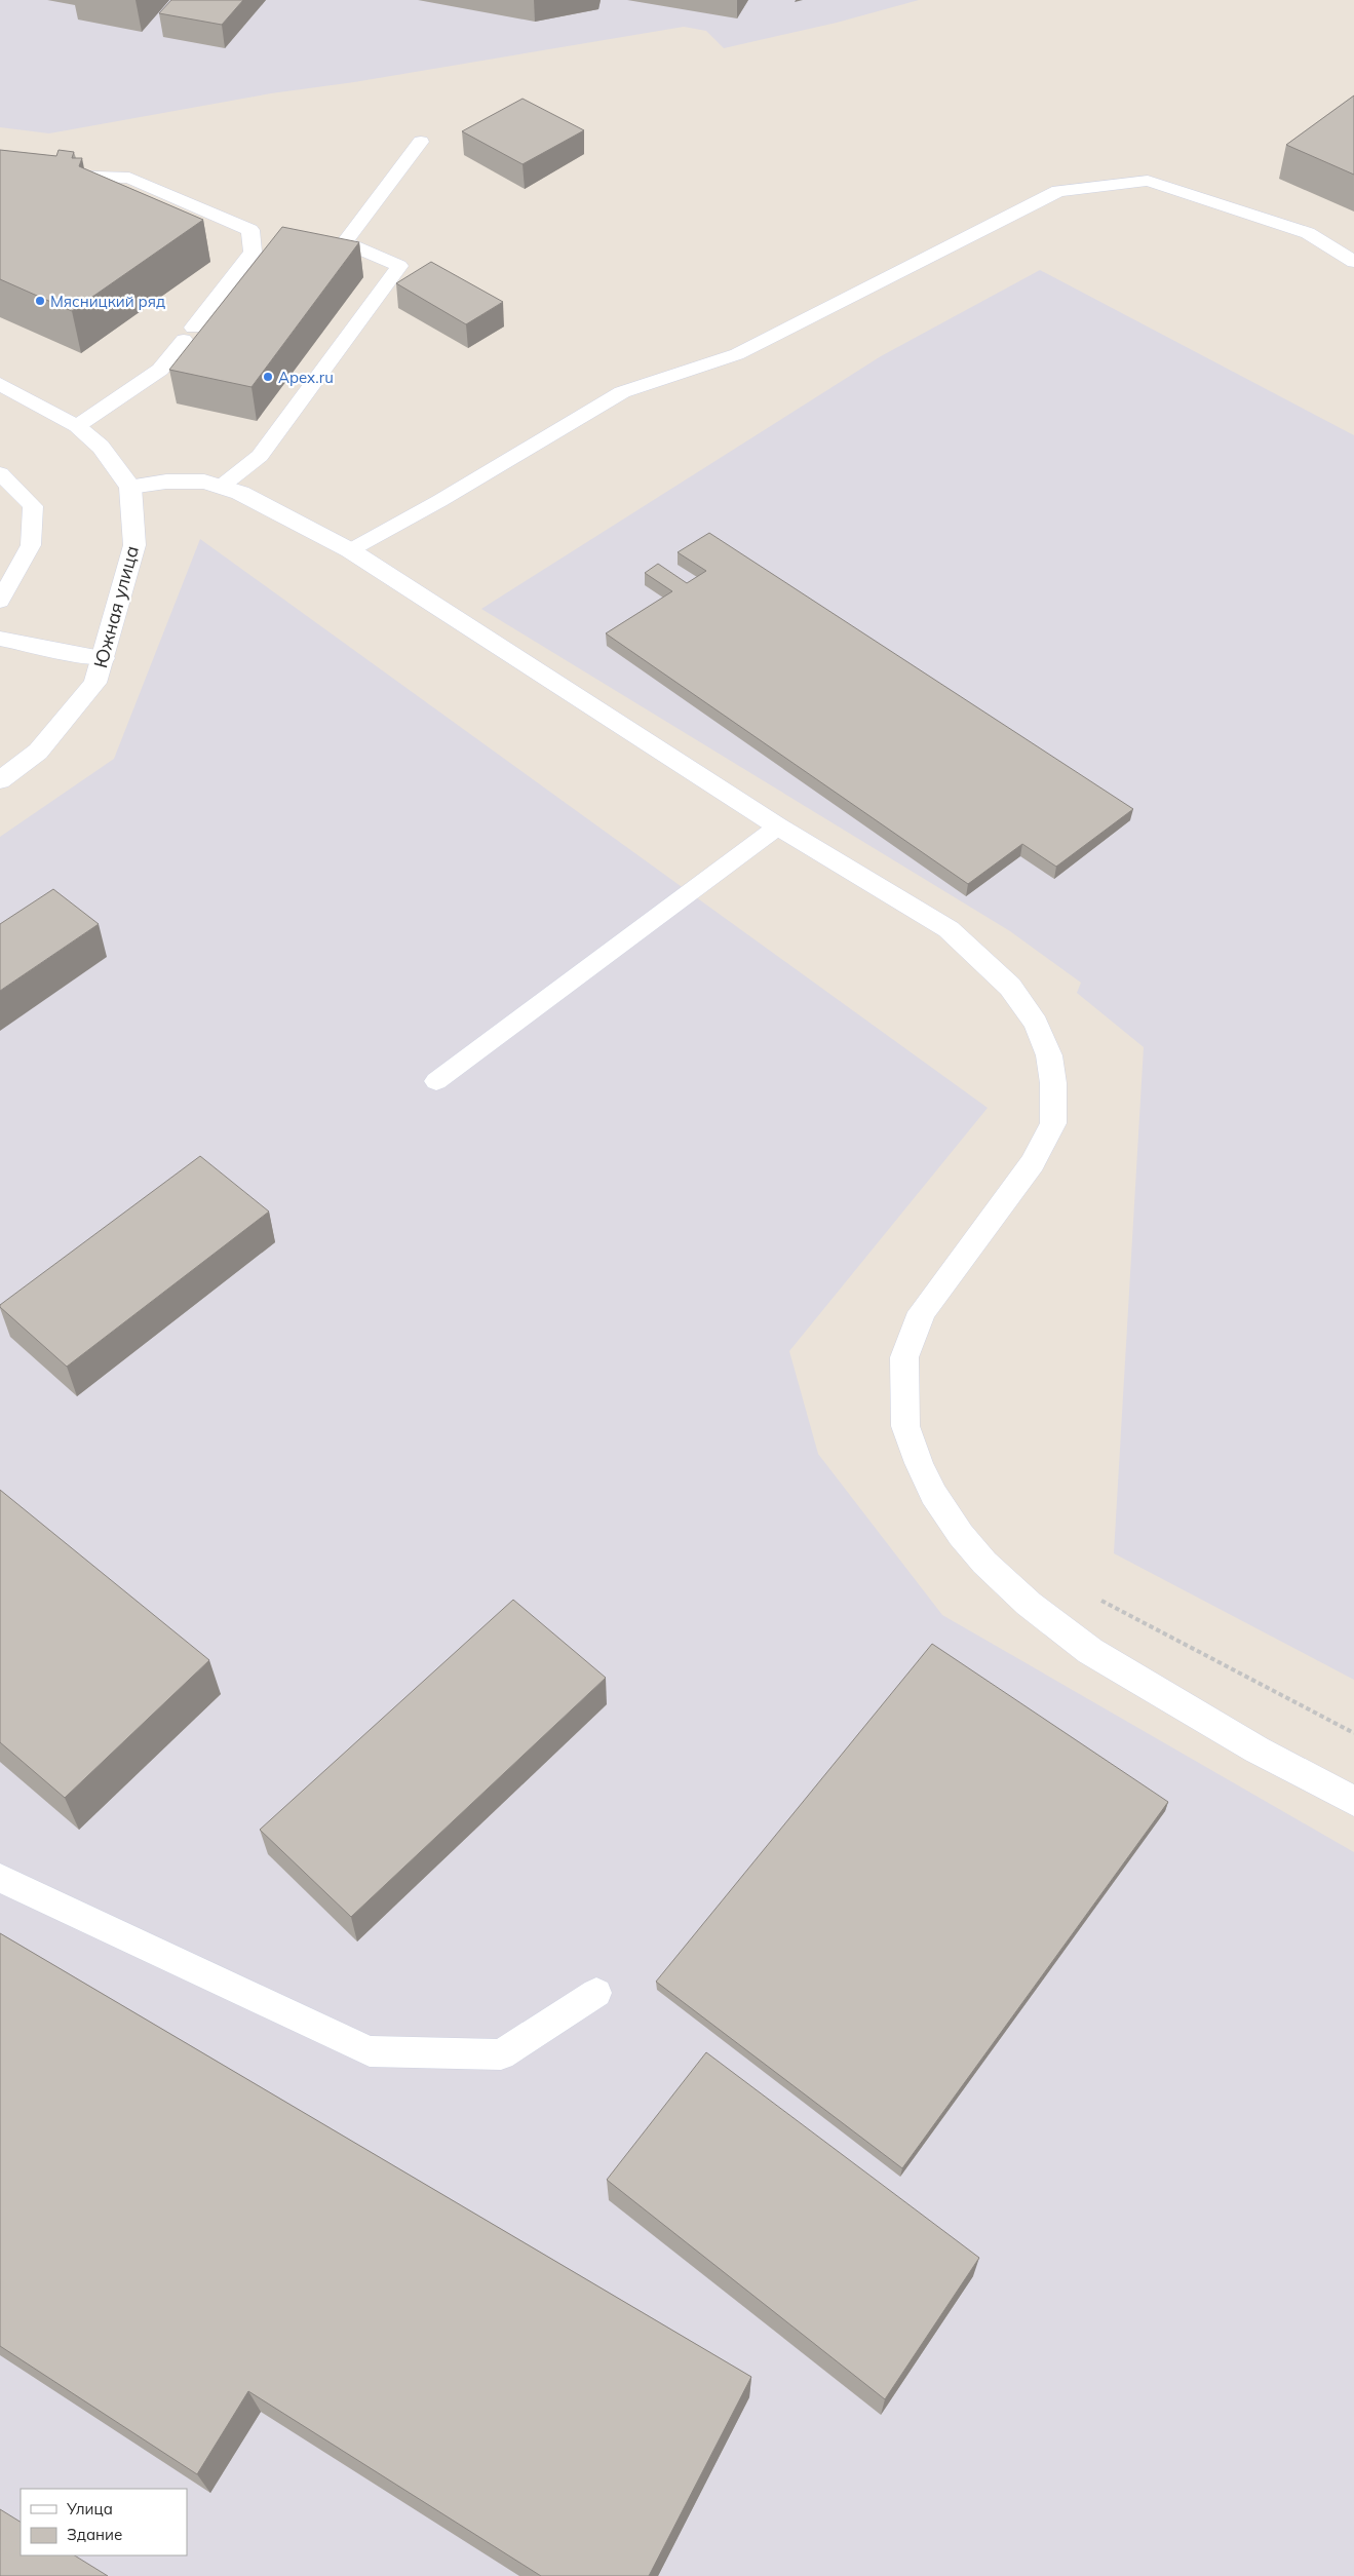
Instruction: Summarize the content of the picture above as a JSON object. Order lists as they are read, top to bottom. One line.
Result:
{"streets":{"street":["Южная улица"]},"places":["Мясницкий ряд","Apex.ru"],"legend":["Улица","Здание"]}
